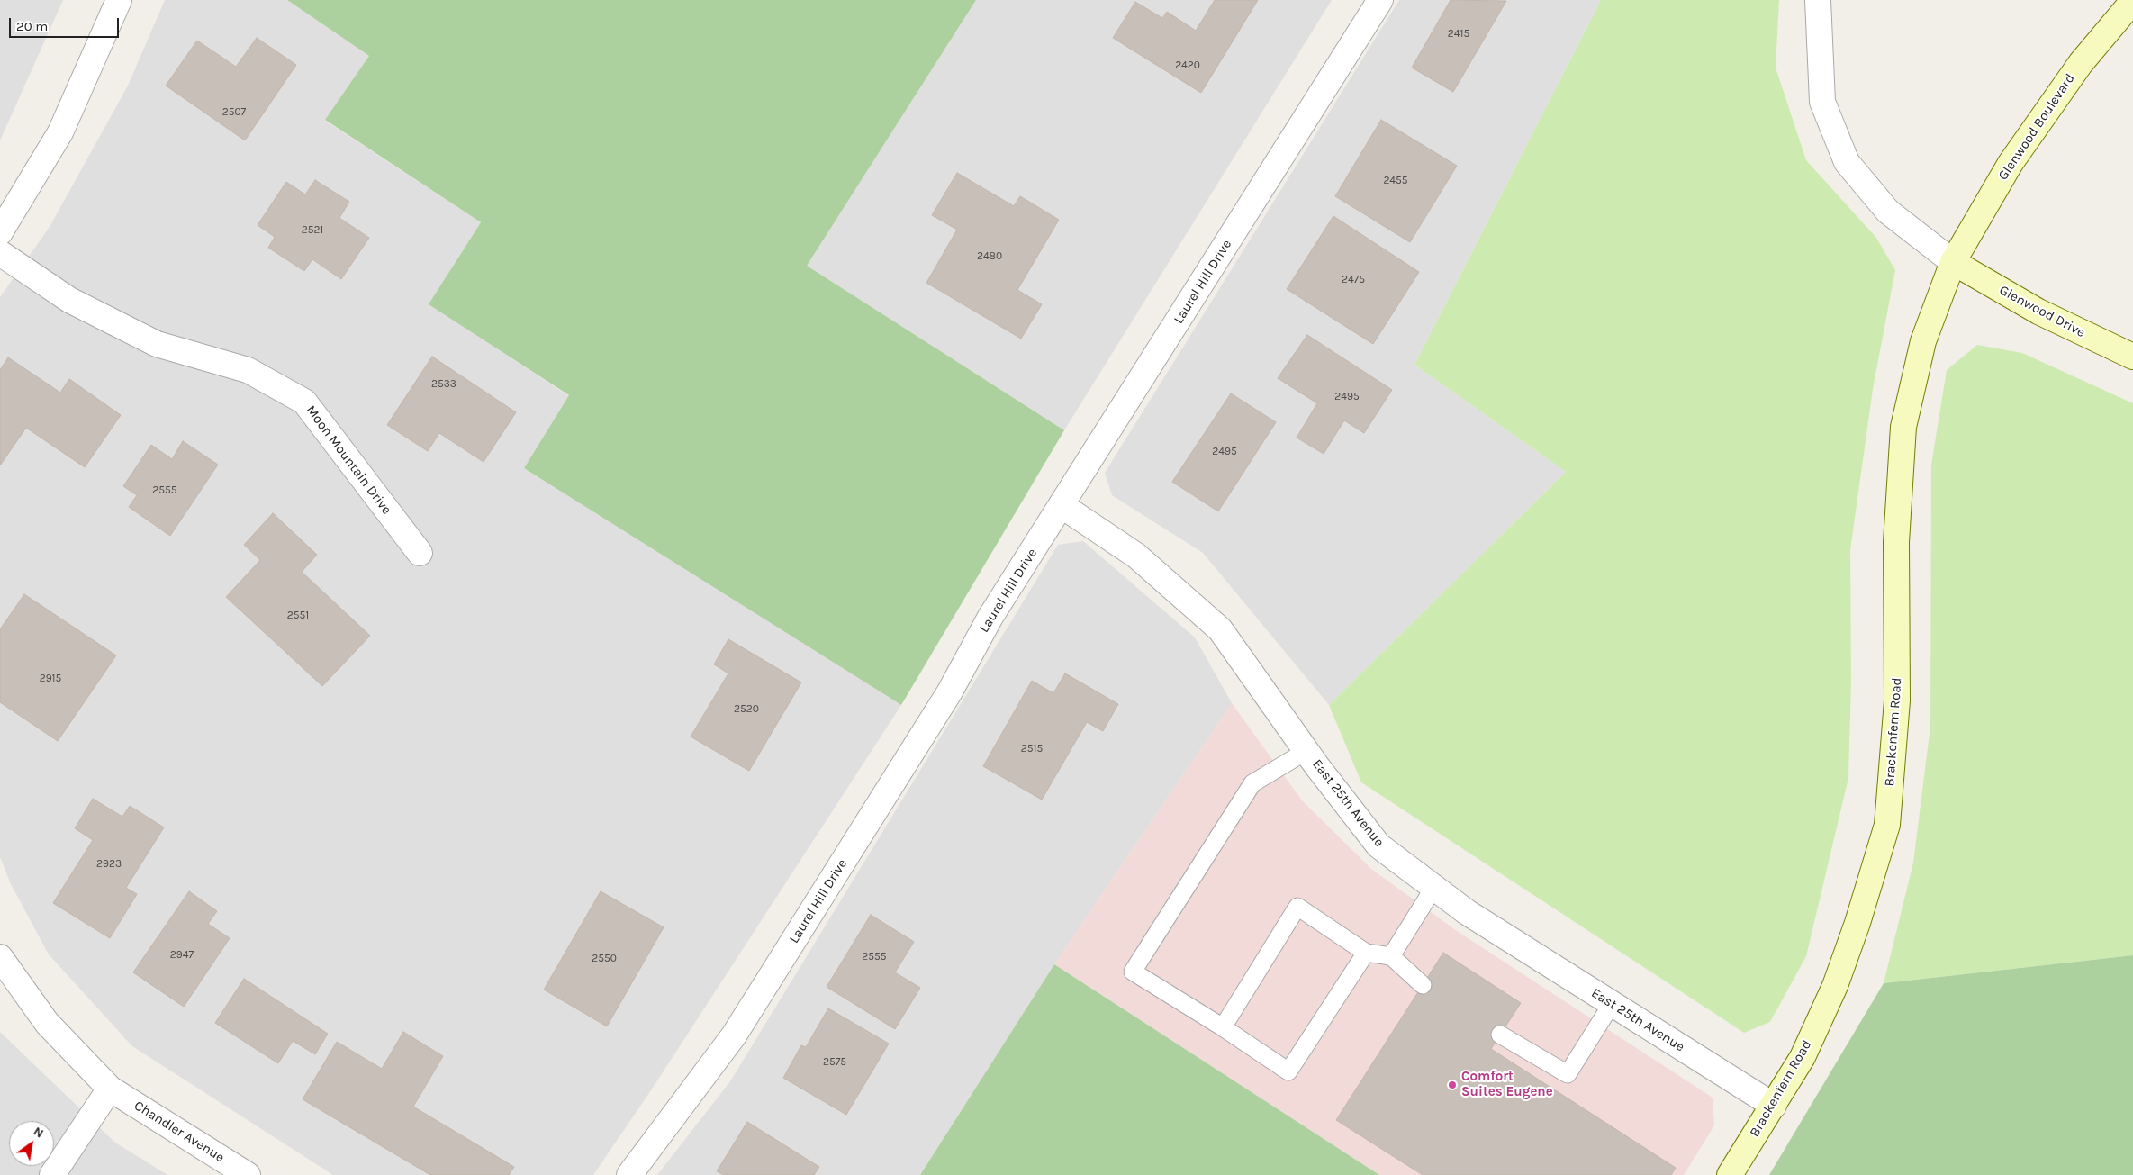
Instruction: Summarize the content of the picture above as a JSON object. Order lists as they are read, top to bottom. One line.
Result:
{"streets":{"street":["Glenwood Boulevard","Laurel Hill Drive","Glenwood Drive","Moon Mountain Drive","Brackenfern Road","East 25th Avenue","Chandler Avenue"]},"crossings":[["Glenwood Boulevard","Glenwood Drive"],["Glenwood Boulevard","Brackenfern Road"],["Laurel Hill Drive","East 25th Avenue"],["Glenwood Drive","Brackenfern Road"],["Brackenfern Road","East 25th Avenue"]],"places":["Comfort Suites Eugene"],"house_numbers":["2415","2420","2507","2455","2521","2480","2475","2533","2495","2495","2555","2551","2915","2520","2515","2923","2947","2555","2550","2575"],"scale_bar":"20 m","north":"top right"}
